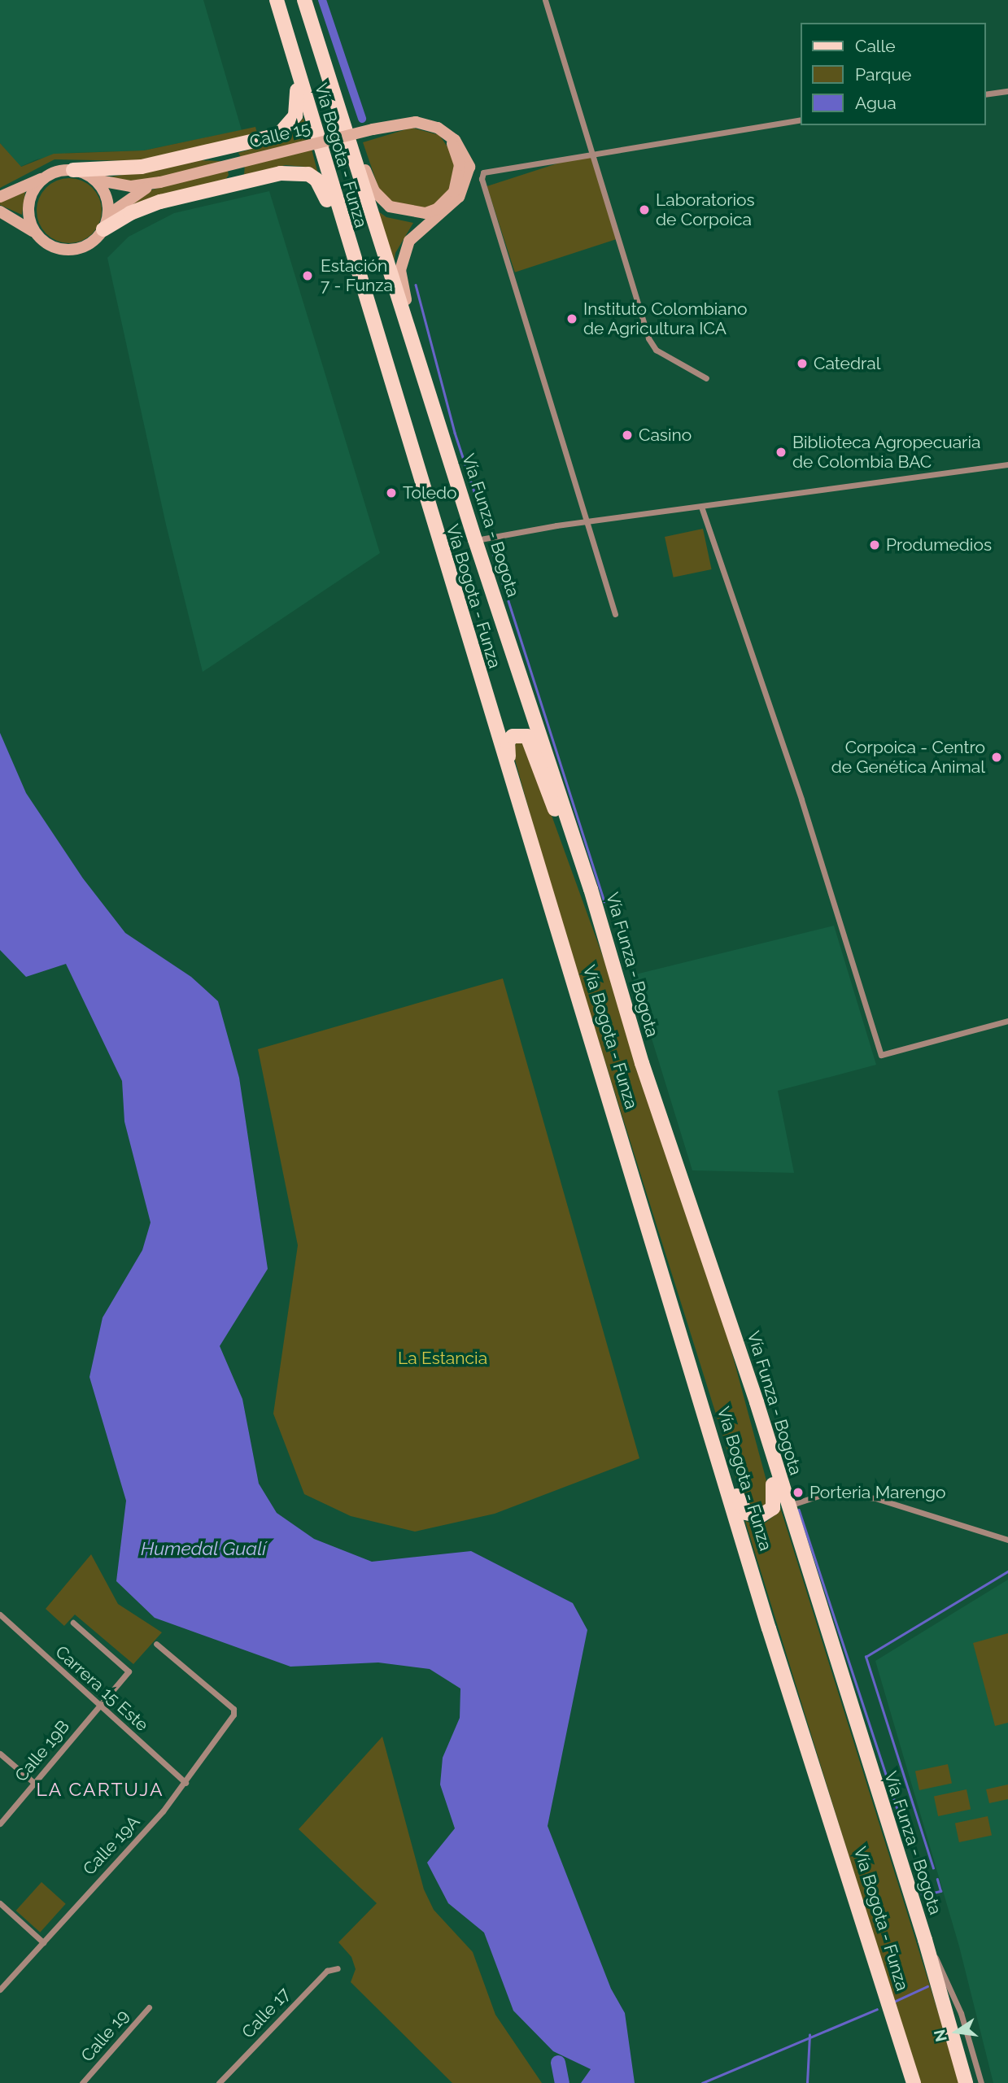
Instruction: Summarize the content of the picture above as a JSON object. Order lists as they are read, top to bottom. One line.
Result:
{"streets":{"main road":["Vía Bogota - Funza","Vía Funza - Bogota"],"street":["Calle 15","Carrera 15 Este","Calle 19B","Calle 19A","Calle 17","Calle 19"]},"crossings":[["Carrera 15 Este","Calle 19B"],["Carrera 15 Este","Calle 19A"]],"districts":["LA CARTUJA"],"water":["Humedal Gualí"],"parks":["La Estancia"],"places":["Laboratorios de Corpoica","Estación 7 - Funza","Instituto Colombiano de Agricultura ICA","Catedral","Casino","Biblioteca Agropecuaria de Colombia BAC","Toledo","Produmedios","Corpoica - Centro de Genética Animal","Porteria Marengo"],"legend":["Calle","Parque","Agua"],"north":"left"}
